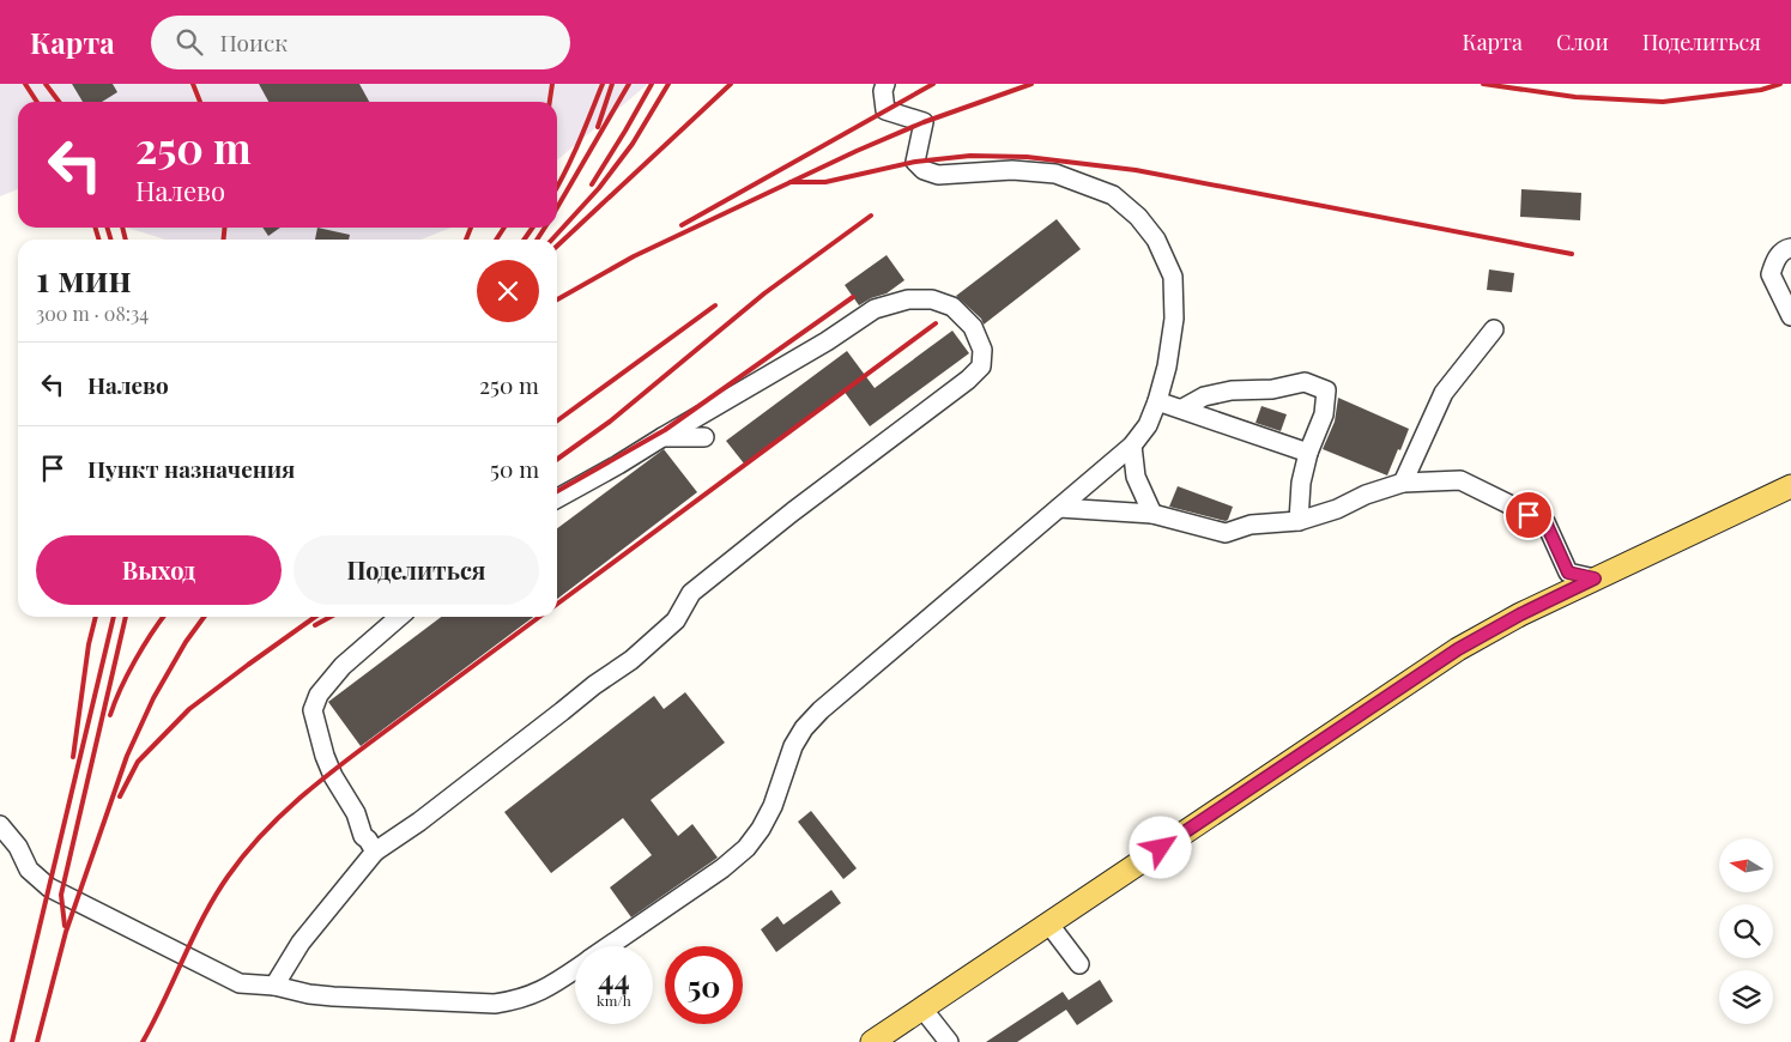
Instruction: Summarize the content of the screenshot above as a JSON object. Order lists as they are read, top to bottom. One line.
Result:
{"north":"left","page":{"header":"Карта","search":"Поиск","nav":["Карта","Слои","Поделиться"],"turn":["250 m","Налево"],"heading":["1 мин","300 m · 08:34"],"list":[{"name":"Налево","value":"250 m"},{"name":"Пункт назначения","value":"50 m"}],"buttons":["Выход","Поделиться"],"speed":"44 km/h","limit":"50"}}
